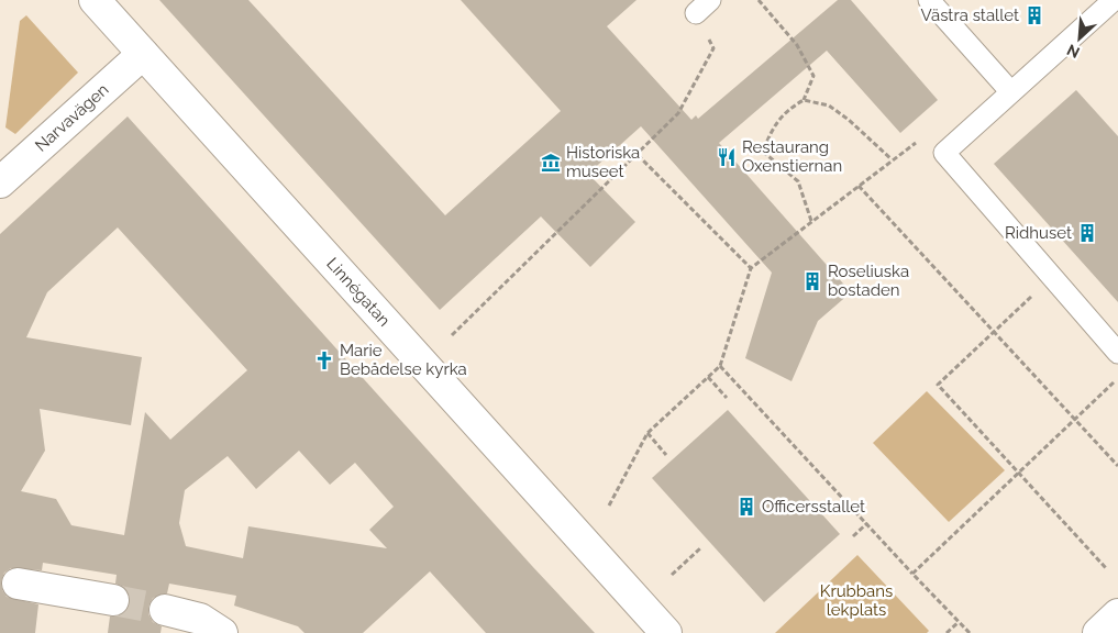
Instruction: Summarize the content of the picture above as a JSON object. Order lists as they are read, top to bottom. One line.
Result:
{"streets":{"street":["Narvavägen","Linnégatan"]},"crossings":[["Narvavägen","Linnégatan"]],"parks":["Krubbans lekplats"],"places":{"building":["Västra stallet","Ridhuset","Roseliuska bostaden","Officersstallet"],"restaurant":["Restaurang Oxenstiernan"],"museum":["Historiska museet"],"church":["Marie Bebådelse kyrka"]},"north":"bottom left"}
